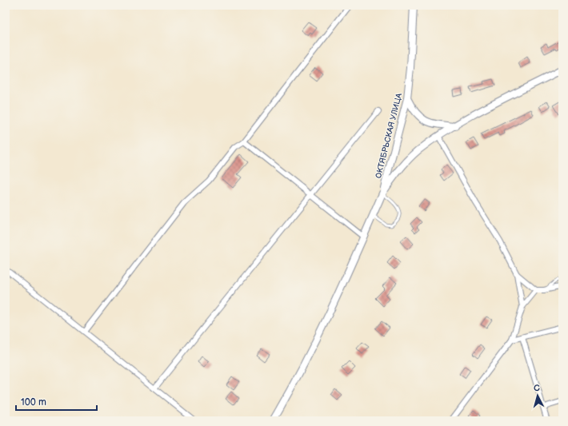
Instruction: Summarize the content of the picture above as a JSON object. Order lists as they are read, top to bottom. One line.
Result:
{"streets":{"street":["ОКТЯБРЬСКАЯ УЛИЦА"]},"scale_bar":"100 m","north":"top"}
